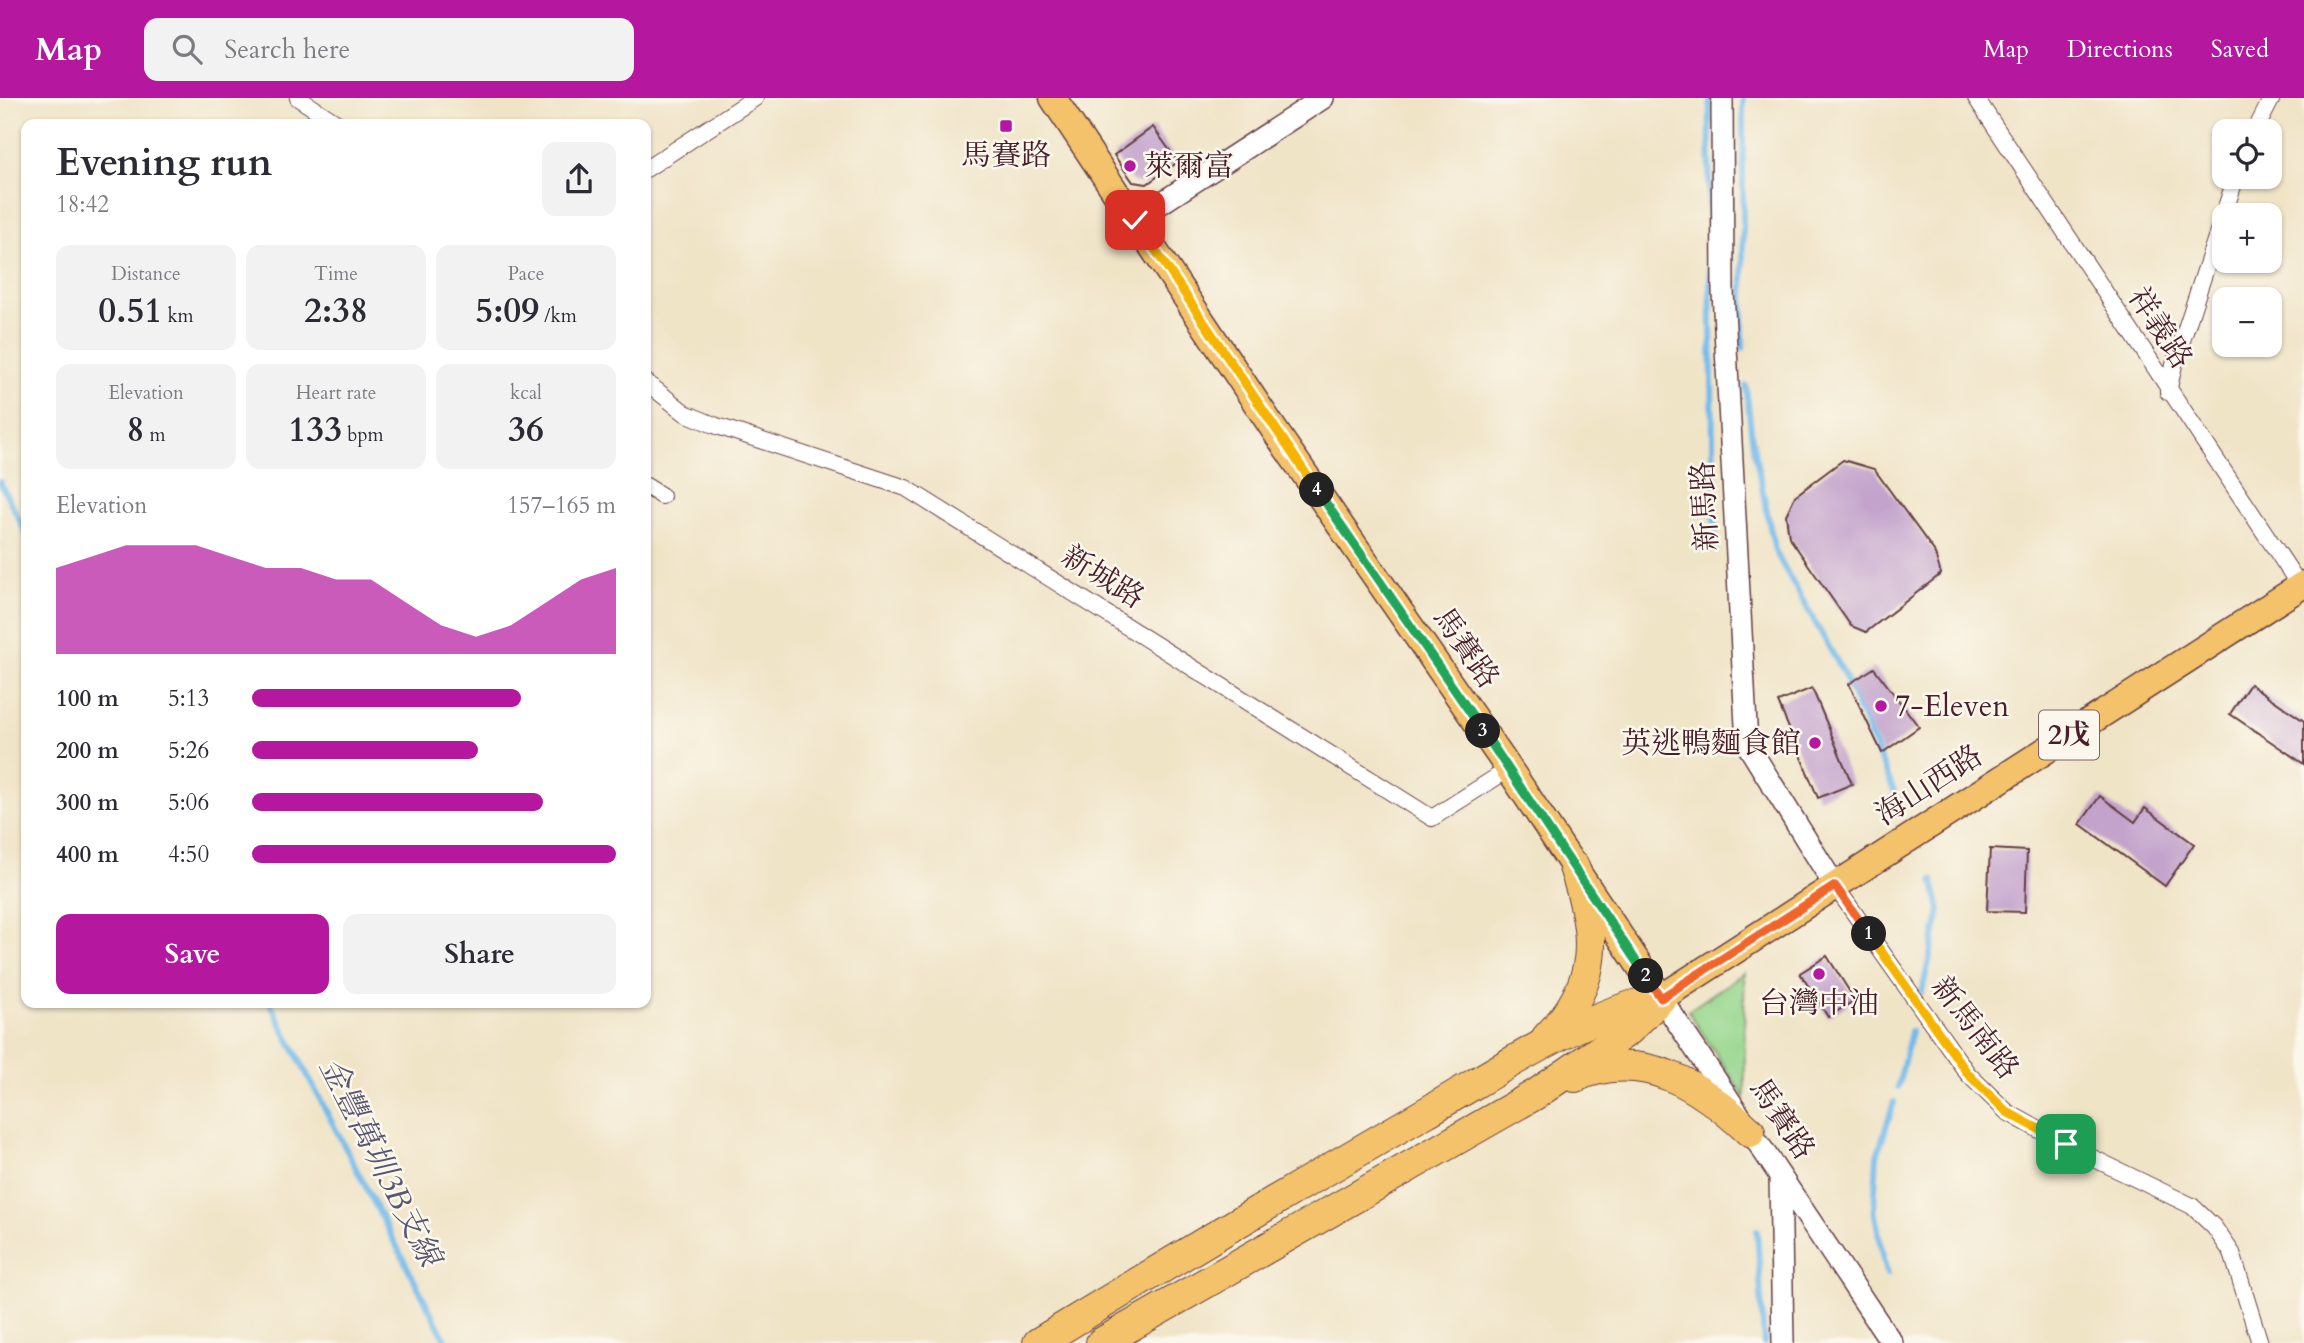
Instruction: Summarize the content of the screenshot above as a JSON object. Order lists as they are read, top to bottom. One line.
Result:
{"streets":{"main road":["馬賽路","2戊","海山西路"],"street":["祥義路","新馬路","新城路","新馬南路"]},"crossings":[["祥義路","海山西路"],["新馬路","海山西路"],["新馬路","新馬南路"],["新城路","馬賽路"],["馬賽路","海山西路"],["海山西路","新馬南路"]],"water":["金豐萬圳3B支線"],"places":{"transit":["馬賽路"],"other":["萊爾富","7-Eleven","英逃鴨麵食館","台灣中油"]},"page":{"header":"Map","search":"Search here","nav":["Map","Directions","Saved"],"map_buttons":["+","−"],"heading":["Evening run","18:42"],"stats":[["Distance","0.51 km"],["Time","2:38"],["Pace","5:09 /km"],["Elevation","8 m"],["Heart rate","133 bpm"],["kcal","36"]],"pins":["4","3","1","2"],"chart":["Elevation","157–165 m"],"list":[{"name":"100 m","note":"5:13"},{"name":"200 m","note":"5:26"},{"name":"300 m","note":"5:06"},{"name":"400 m","note":"4:50"}],"buttons":["Save","Share"]}}
